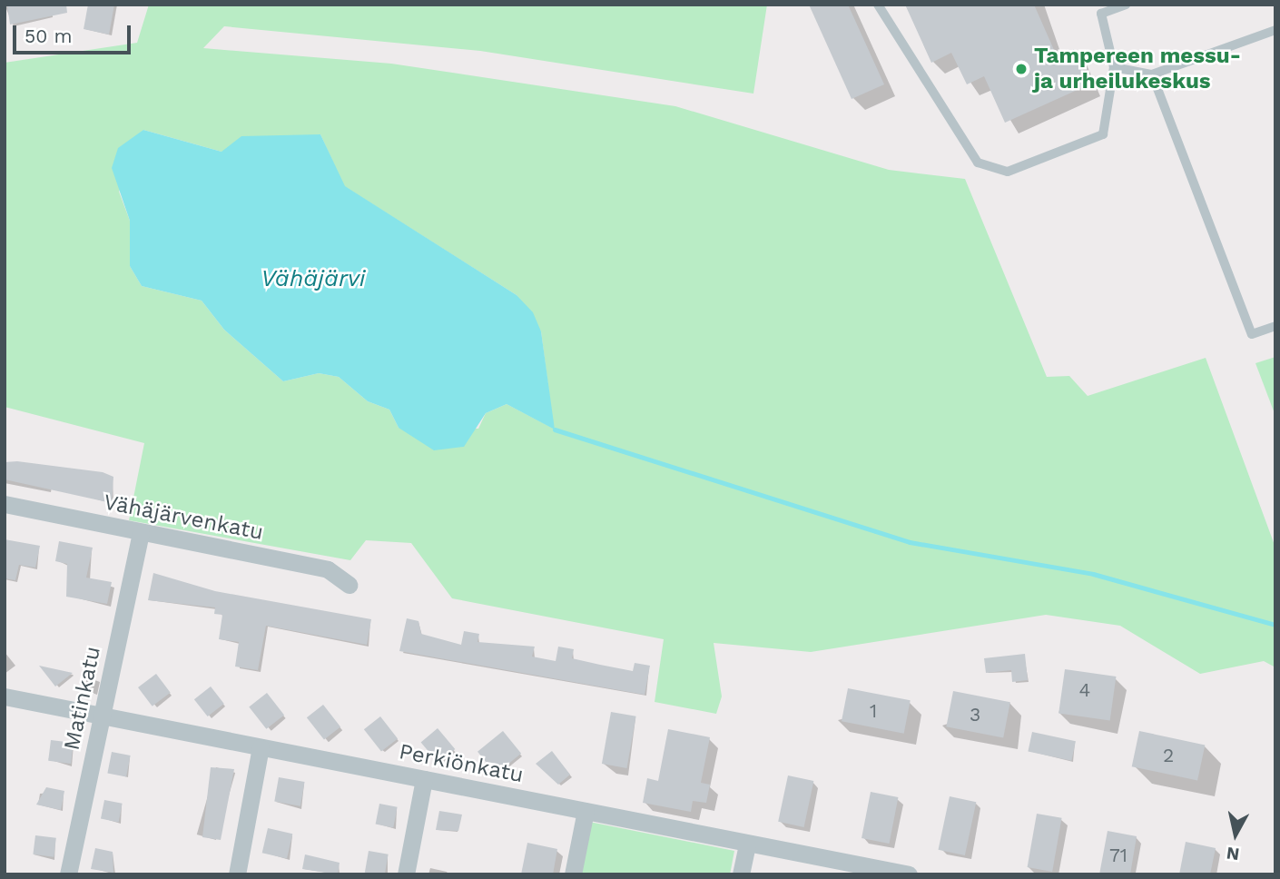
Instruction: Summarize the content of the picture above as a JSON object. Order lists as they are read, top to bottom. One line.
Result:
{"streets":{"street":["Vähäjärvenkatu","Matinkatu","Perkiönkatu"]},"crossings":[["Vähäjärvenkatu","Matinkatu"],["Matinkatu","Perkiönkatu"]],"water":["Vähäjärvi"],"places":["Tampereen messu- ja urheilukeskus"],"house_numbers":["4","1","3","2","71"],"scale_bar":"50 m","north":"bottom"}
